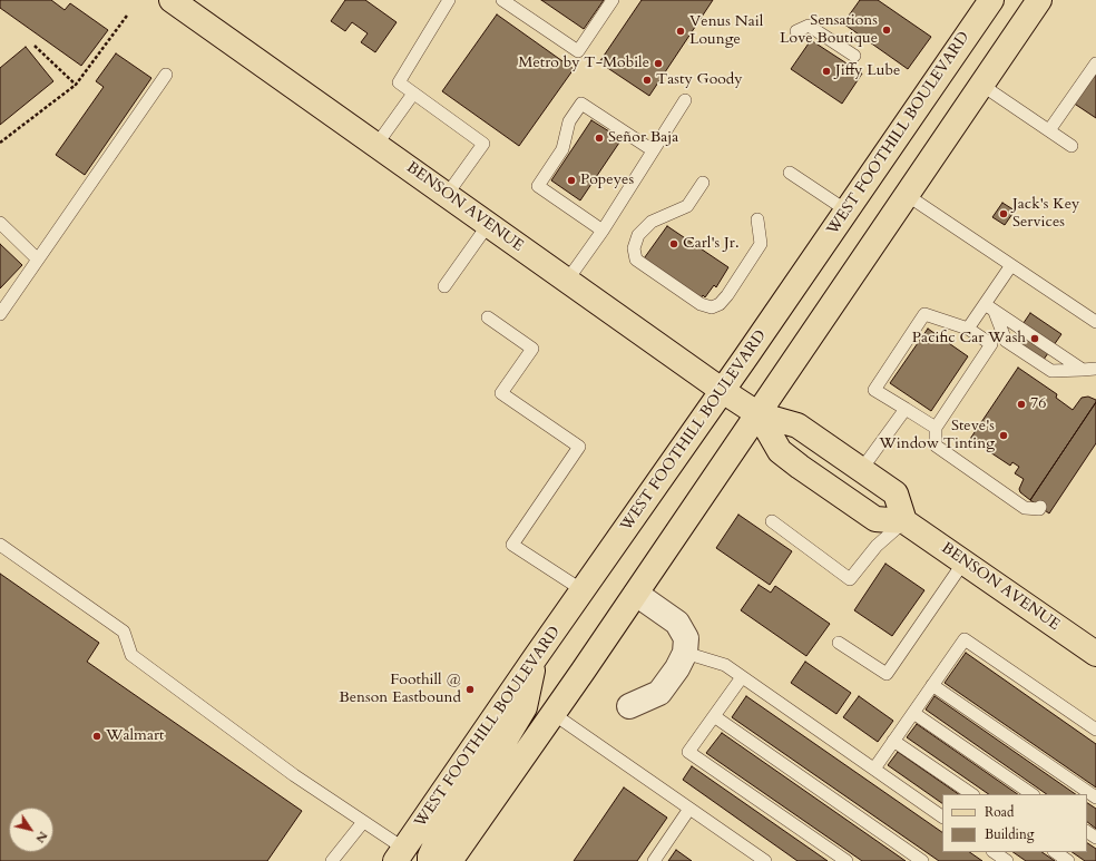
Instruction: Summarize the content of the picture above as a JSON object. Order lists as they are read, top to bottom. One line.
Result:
{"streets":{"main road":["WEST FOOTHILL BOULEVARD","BENSON AVENUE"]},"crossings":[["WEST FOOTHILL BOULEVARD","BENSON AVENUE"]],"places":["Sensations Love Boutique","Venus Nail Lounge","Metro by T-Mobile","Jiffy Lube","Tasty Goody","Señor Baja","Popeyes","Jack's Key Services","Carl's Jr.","Pacific Car Wash","76","Steve's Window Tinting","Foothill @ Benson Eastbound","Walmart"],"legend":["Road","Building"],"north":"bottom right"}
